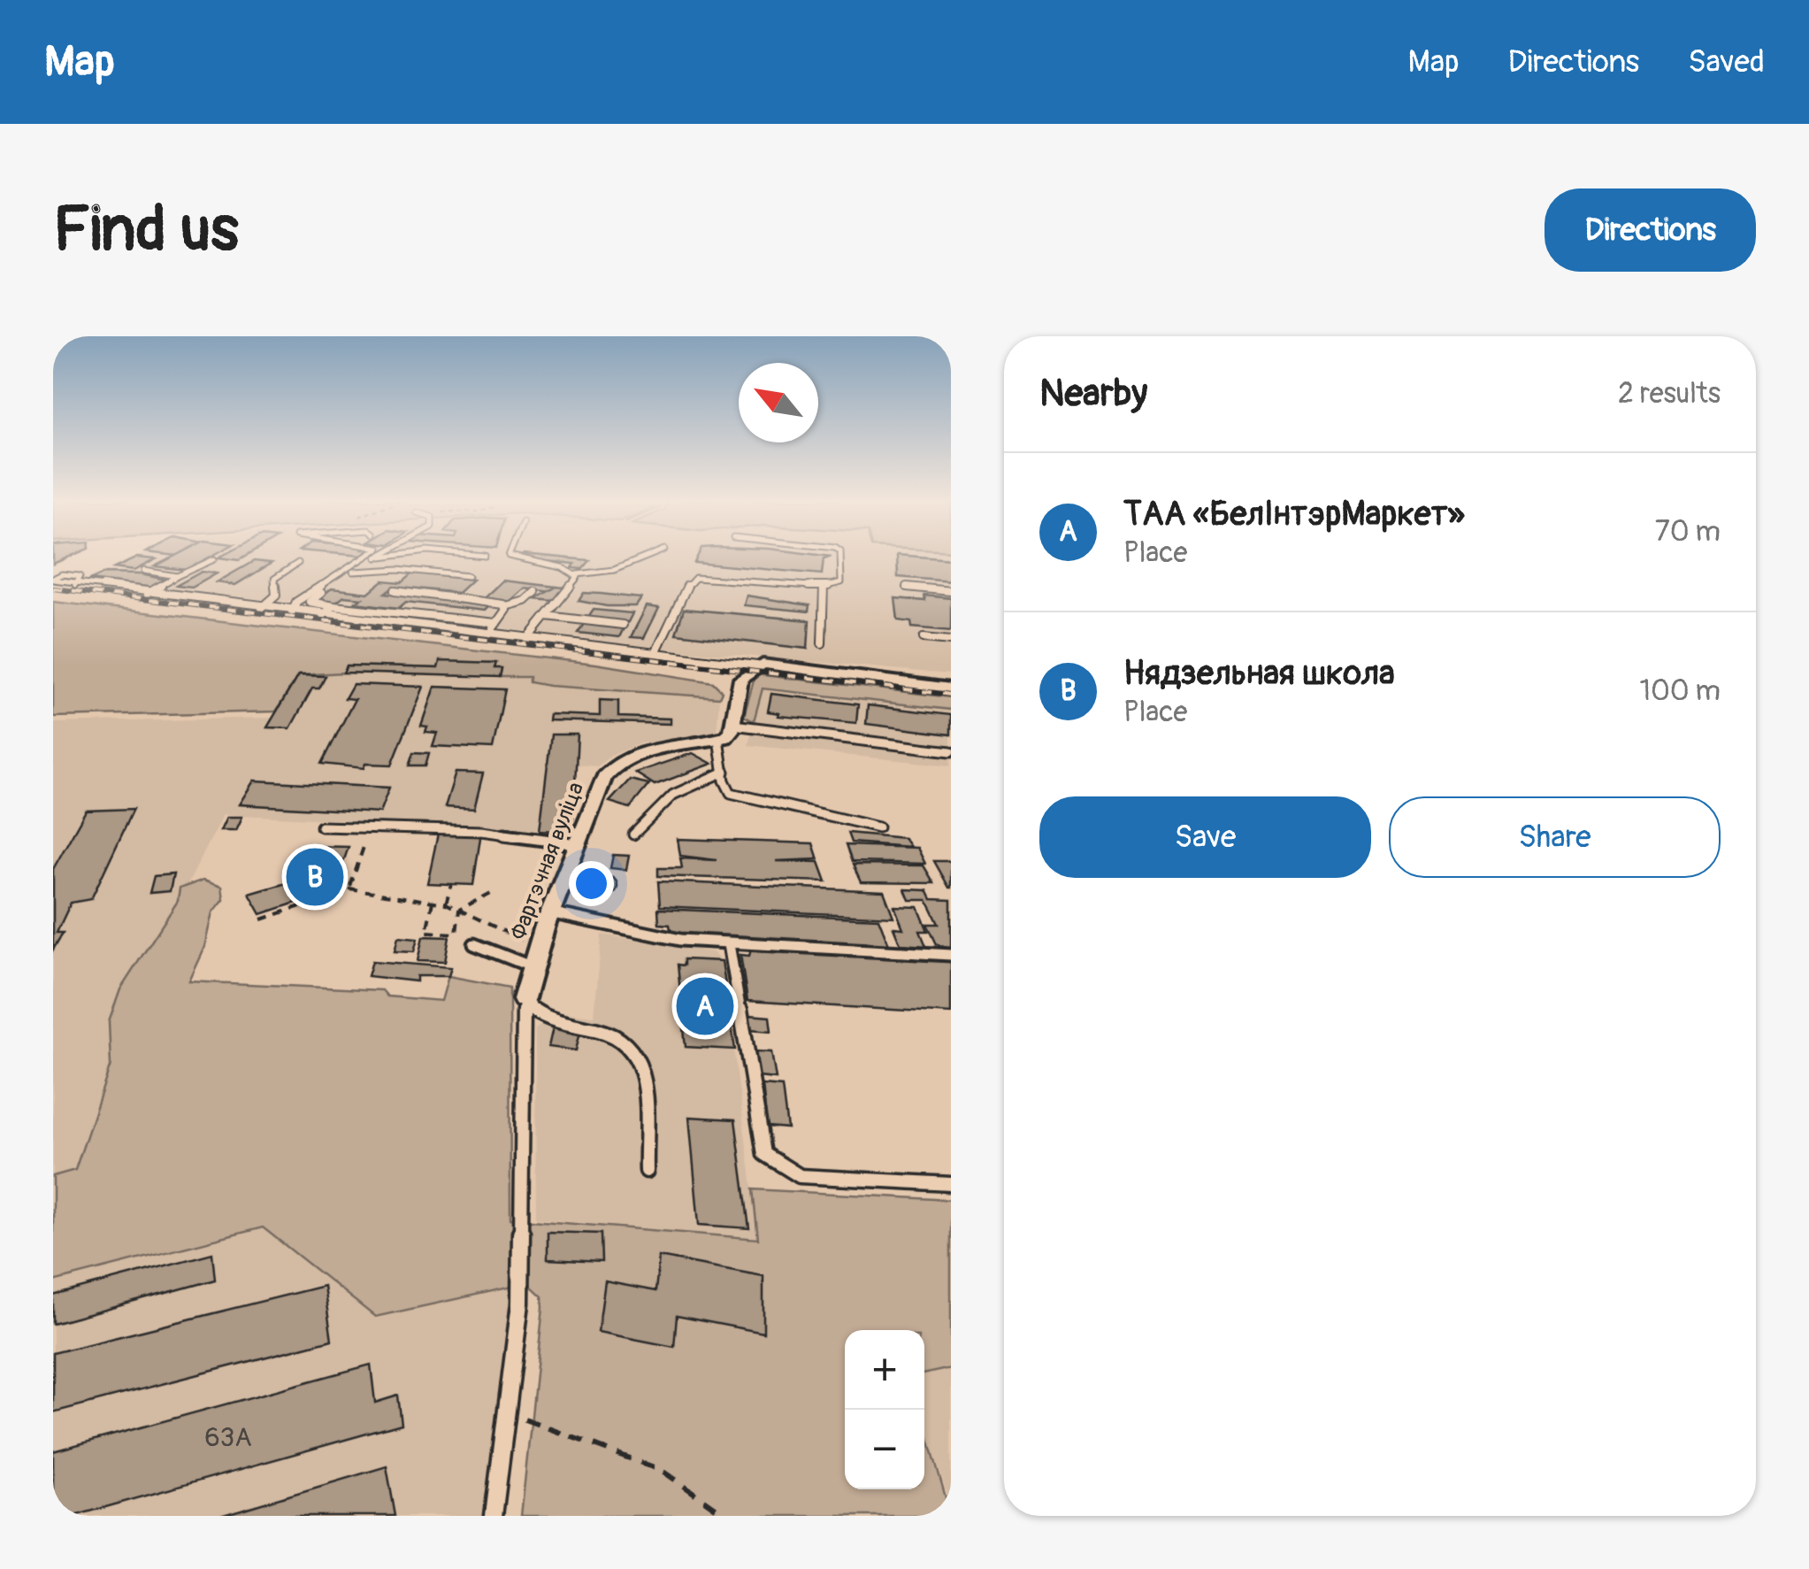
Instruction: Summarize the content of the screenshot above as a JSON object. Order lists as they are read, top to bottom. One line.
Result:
{"streets":{"street":["Фартэчная вуліца"]},"house_numbers":["63А"],"north":"top left","page":{"header":"Map","nav":["Map","Directions","Saved"],"buttons":["Directions",["Save","Share"]],"title":"Find us","heading":["Nearby","2 results"],"list":[{"mark":"A","name":"ТАА «БелІнтэрМаркет»","note":"Place","value":"70 m"},{"mark":"B","name":"Нядзельная школа","note":"Place","value":"100 m"}],"pins":["B","A"],"map_buttons":["+","−"]}}
